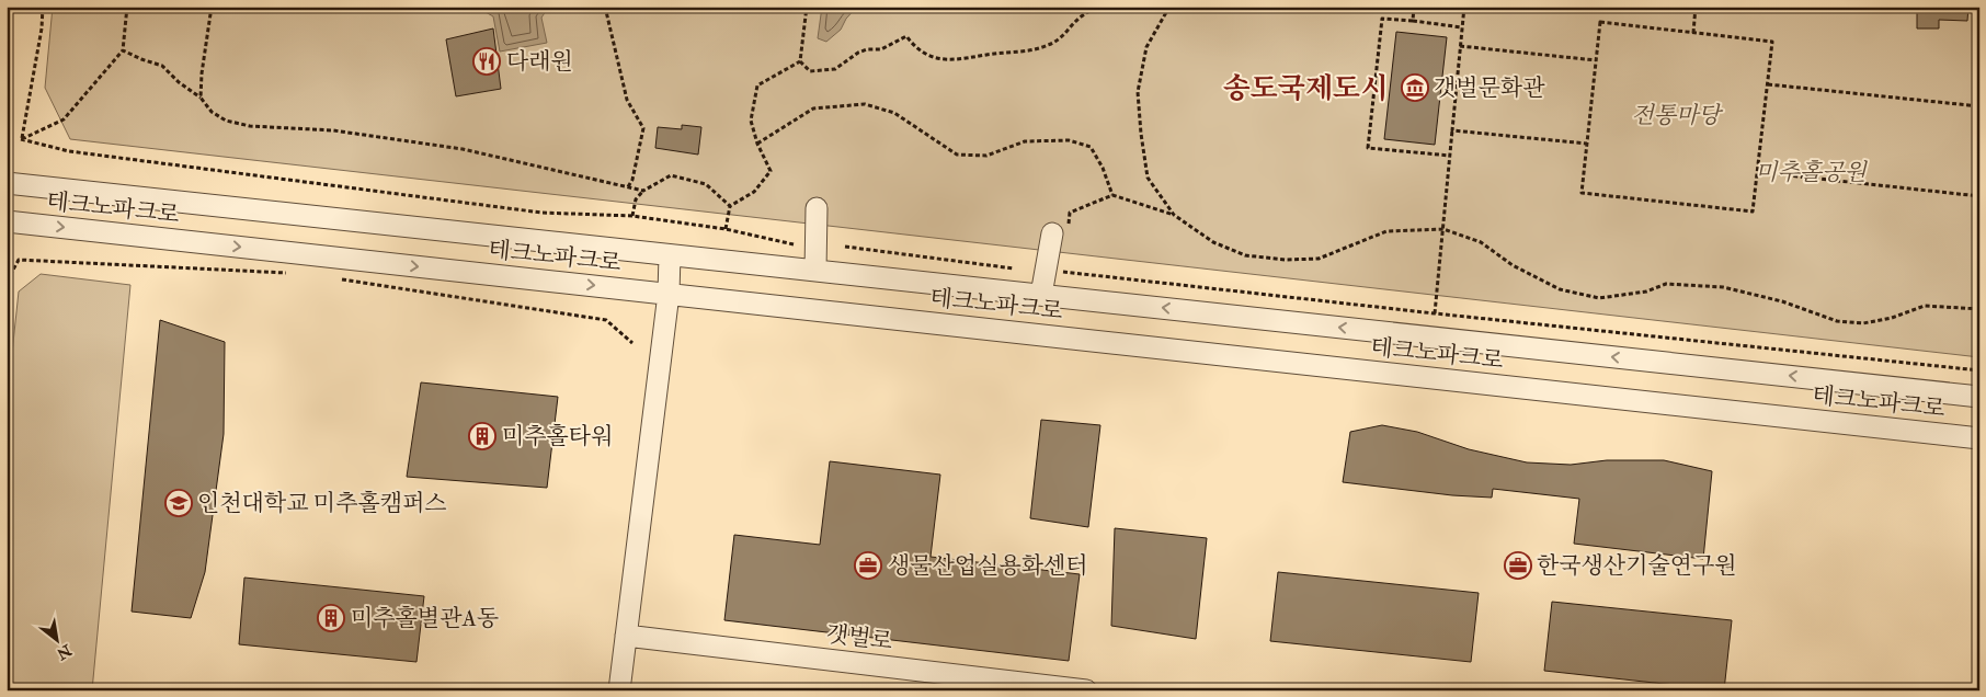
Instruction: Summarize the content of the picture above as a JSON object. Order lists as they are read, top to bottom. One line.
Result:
{"streets":{"street":["테크노파크로","갯벌로"]},"districts":["송도국제도시"],"parks":["전통마당","미추홀공원"],"places":{"restaurant":["다래원"],"museum":["갯벌문화관"],"building":["미추홀타워","미추홀별관A동"],"school or university":["인천대학교 미추홀캠퍼스"],"office":["생물산업실용화센터","한국생산기술연구원"]},"north":"bottom right"}
